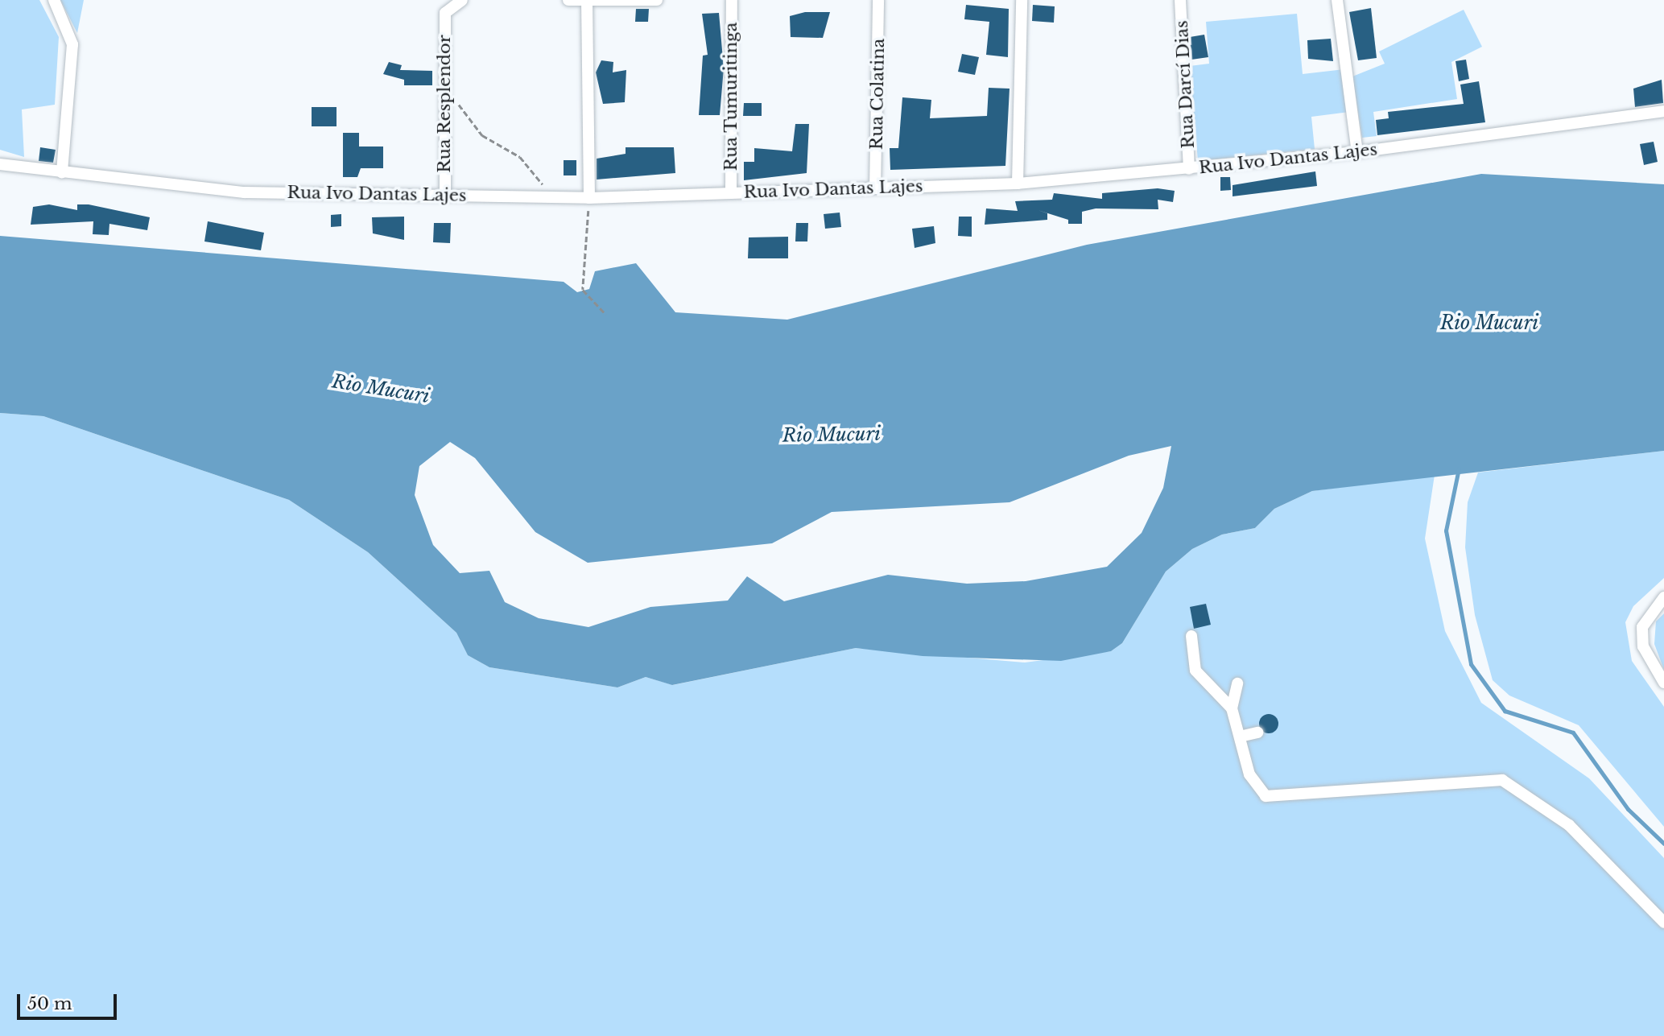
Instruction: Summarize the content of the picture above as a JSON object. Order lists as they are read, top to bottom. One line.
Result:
{"streets":{"street":["Rua Darcí Dias","Rua Colatina","Rua Tumuritinga","Rua Resplendor","Rua Ivo Dantas Lajes"]},"crossings":[["Rua Darcí Dias","Rua Ivo Dantas Lajes"],["Rua Colatina","Rua Ivo Dantas Lajes"],["Rua Tumuritinga","Rua Ivo Dantas Lajes"],["Rua Resplendor","Rua Ivo Dantas Lajes"]],"water":["Rio Mucuri"],"scale_bar":"50 m"}
